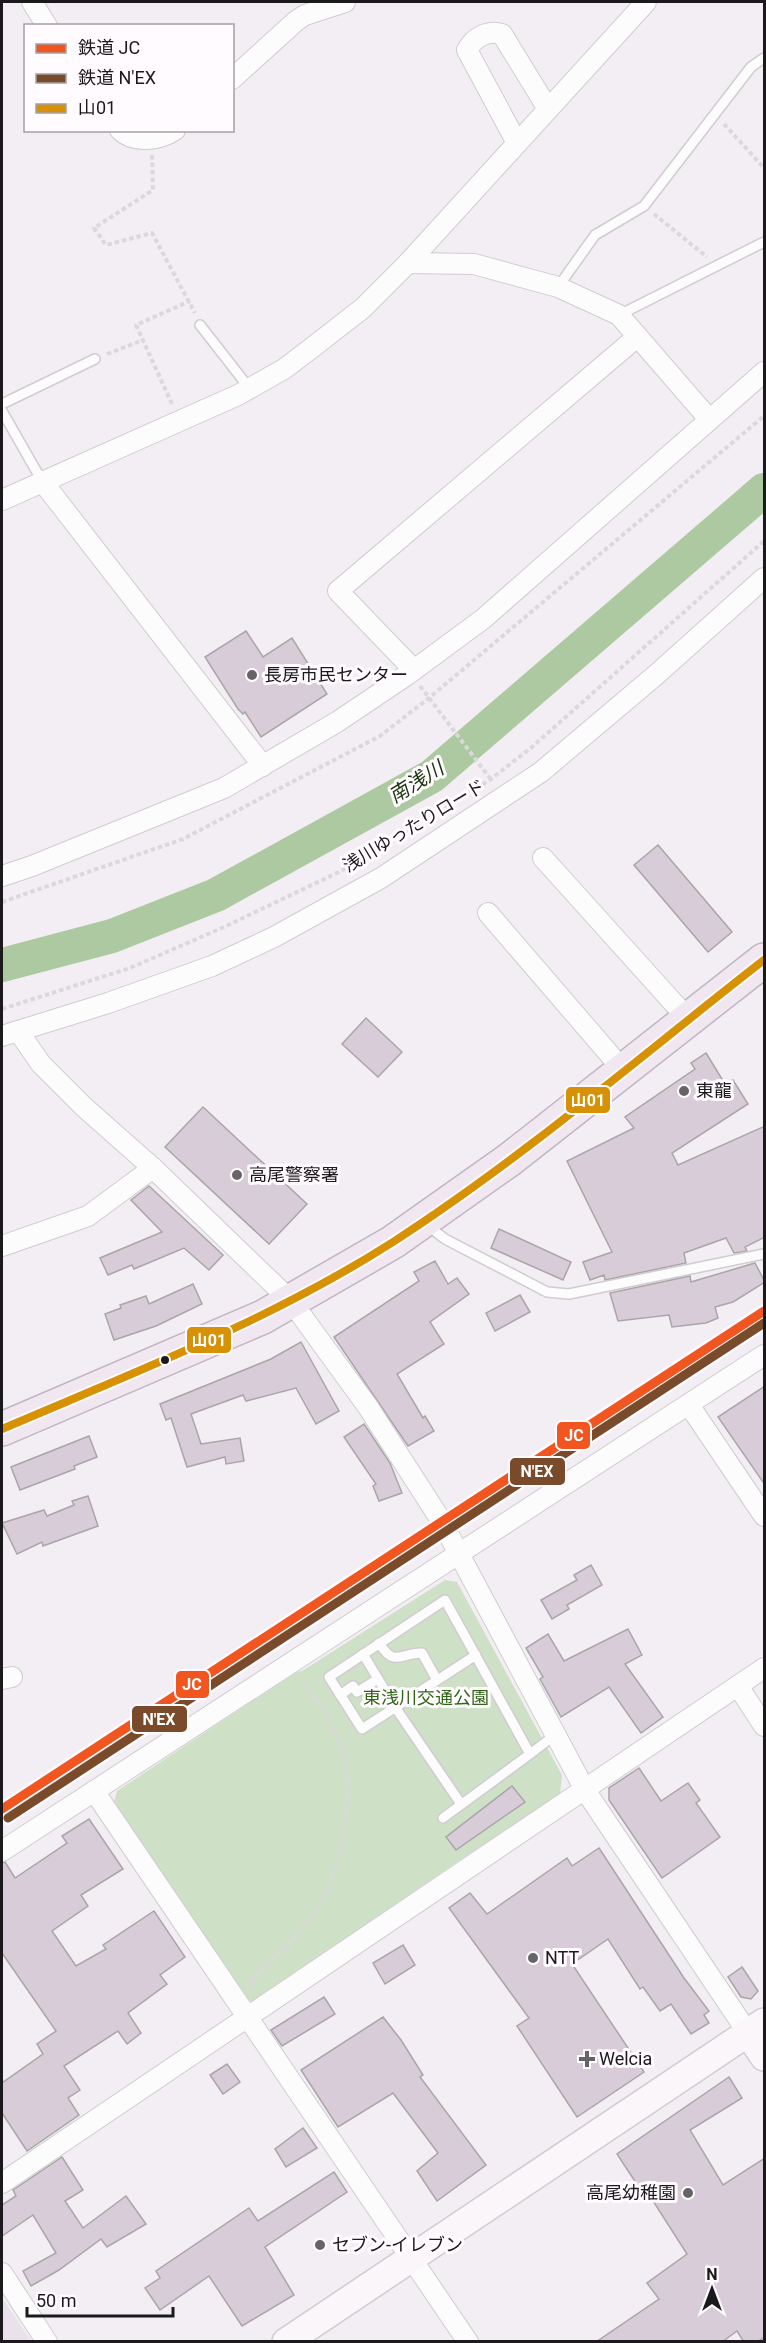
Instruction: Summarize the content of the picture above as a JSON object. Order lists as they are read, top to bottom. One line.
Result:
{"streets":{"path":["浅川ゆったりロード"]},"water":["南浅川"],"parks":["東浅川交通公園"],"places":{"other":["長房市民センター","東龍","高尾警察署","NTT","高尾幼稚園","セブン-イレブン"],"health":["Welcia"]},"lines":["transit line 山01","rail line JC","rail line N'EX"],"legend":["鉄道 JC","鉄道 N'EX","山01"],"scale_bar":"50 m","north":"top"}
